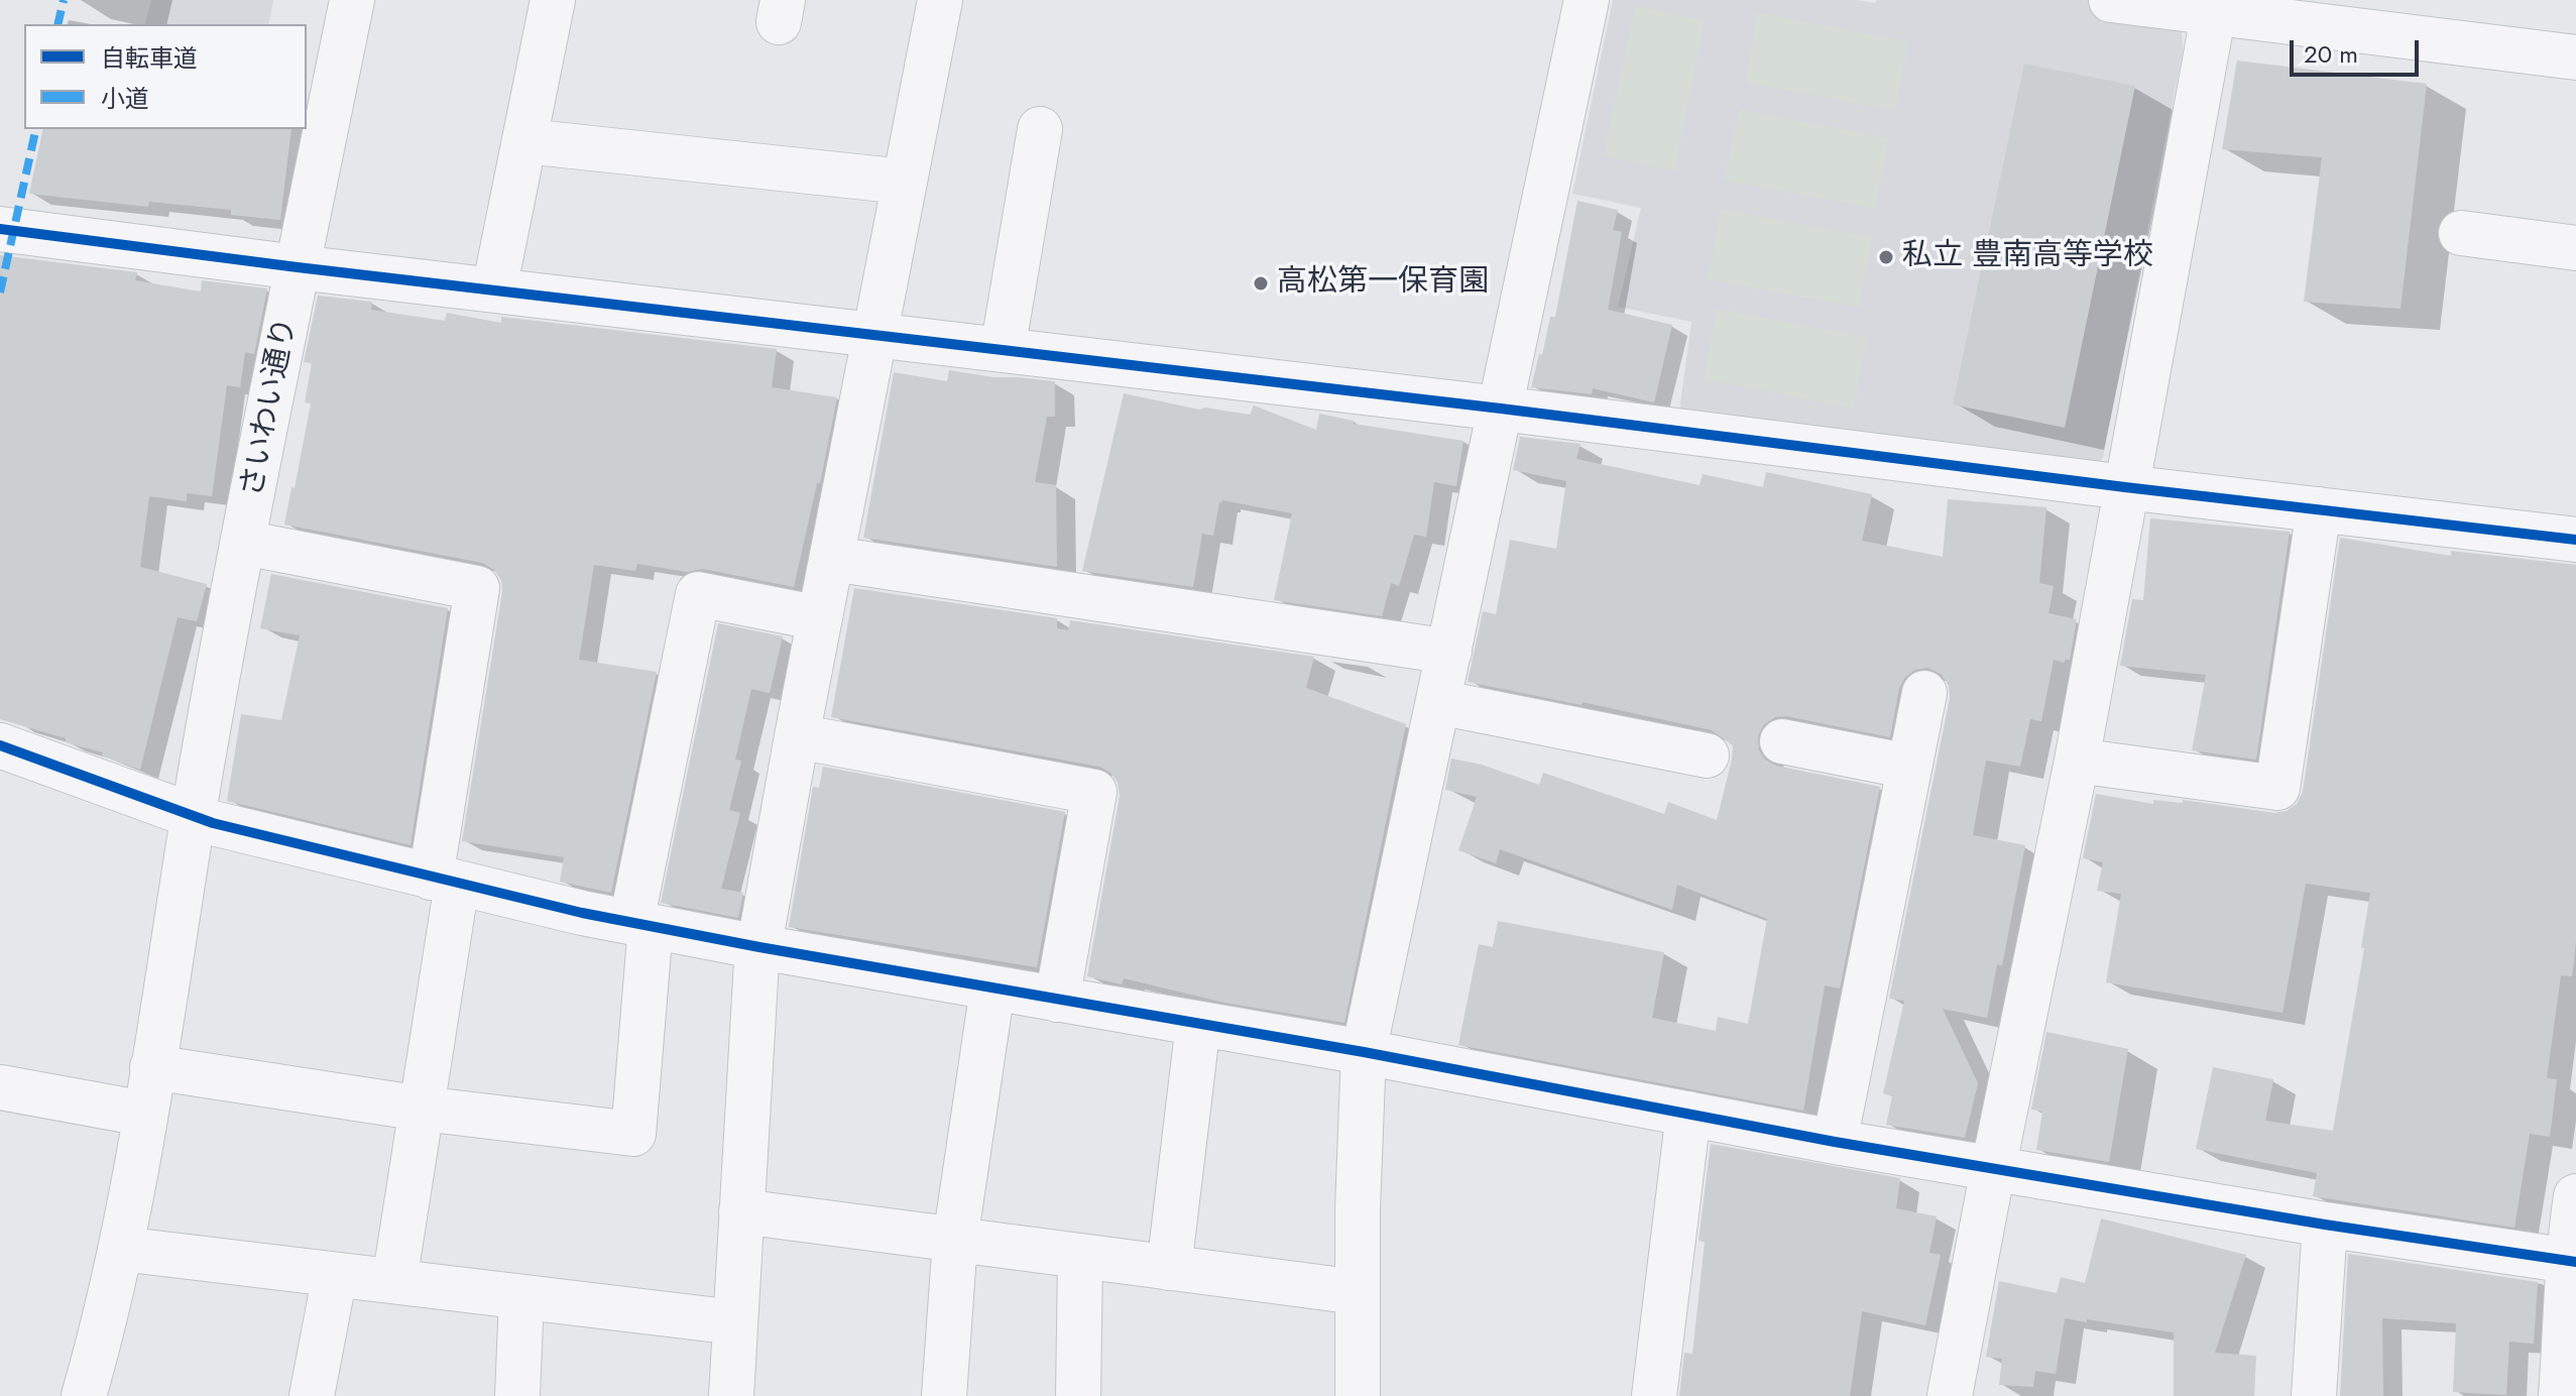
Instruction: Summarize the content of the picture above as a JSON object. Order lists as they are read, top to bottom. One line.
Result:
{"streets":{"street":["さいわい通り"]},"places":["私立 豊南高等学校","高松第一保育園"],"legend":["自転車道","小道"],"scale_bar":"20 m"}
